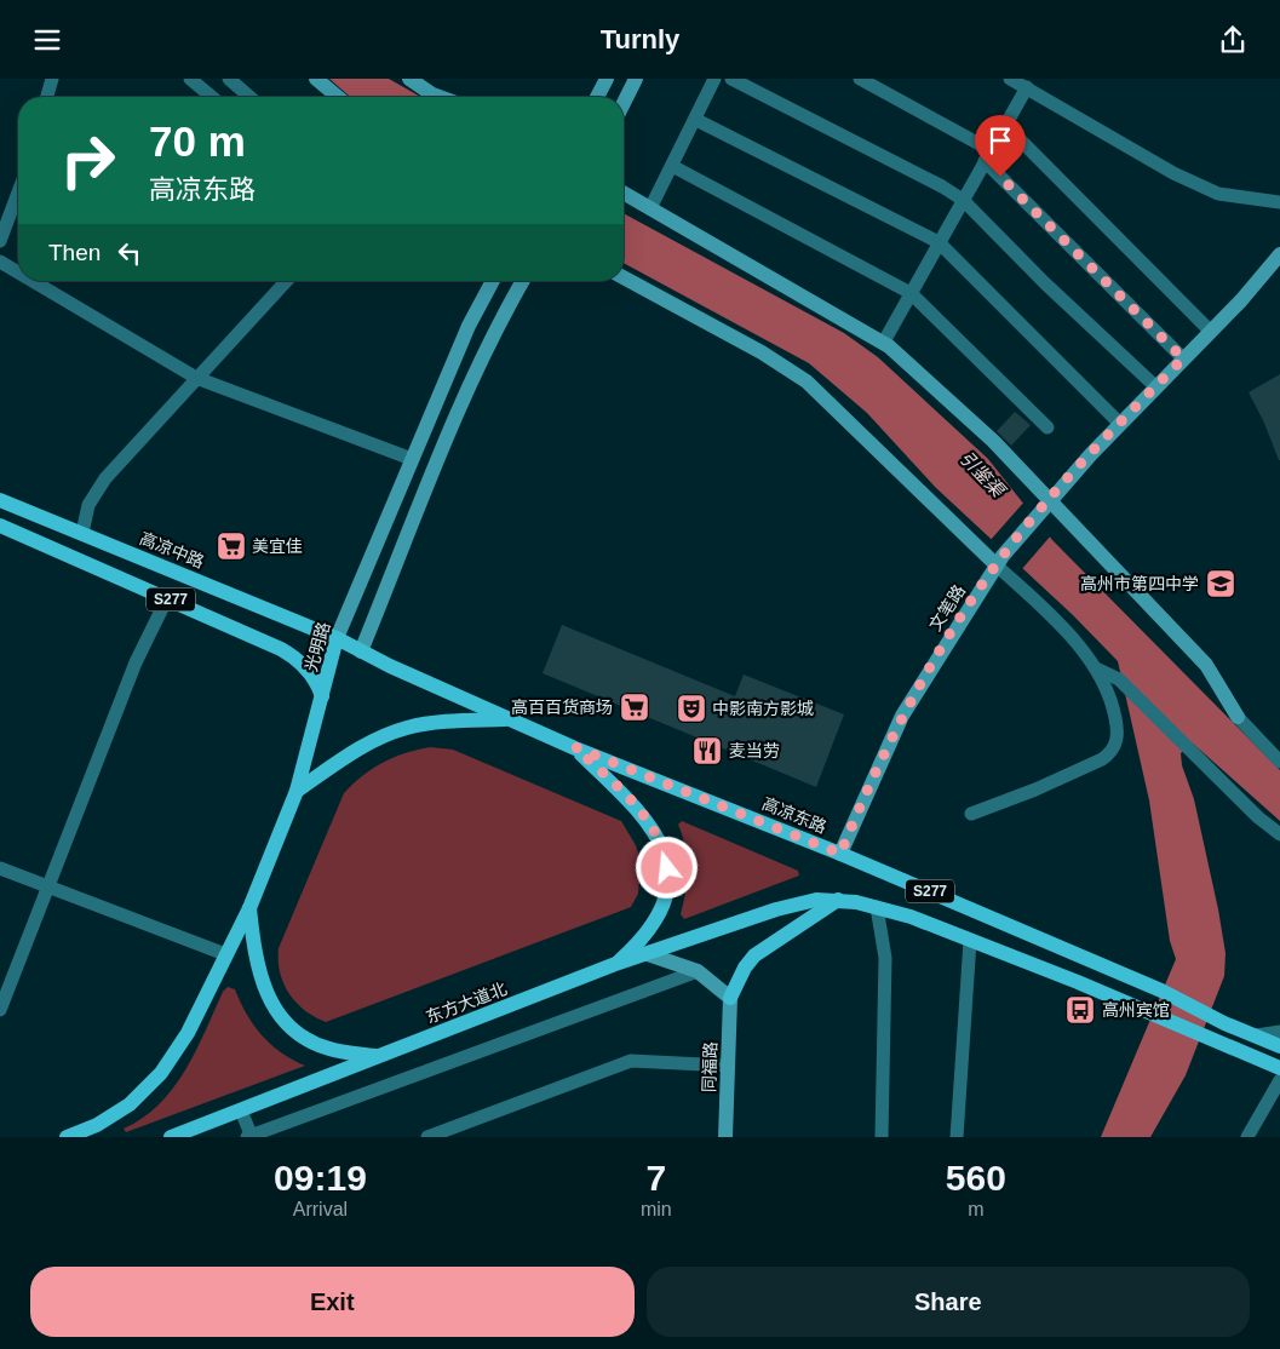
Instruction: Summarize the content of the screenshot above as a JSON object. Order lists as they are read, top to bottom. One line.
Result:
{"streets":{"main road":["高凉中路","S277","光明路","高凉东路","东方大道北"],"street":["文笔路","同福路"]},"crossings":[["高凉中路","光明路"],["高凉中路","高凉东路"],["S277","光明路"],["S277","高凉东路"],["S277","东方大道北"],["文笔路","高凉东路"]],"water":["引鉴渠"],"places":{"supermarket":["美宜佳","高百百货商场"],"school or university":["高州市第四中学"],"theatre":["中影南方影城"],"restaurant":["麦当劳"],"bus stop":["高州宾馆"]},"page":{"header":"Turnly","turn":["70 m","高凉东路"],"then":"Then","eta":["09:19","Arrival","7","min","560","m"],"buttons":["Exit","Share"]}}
